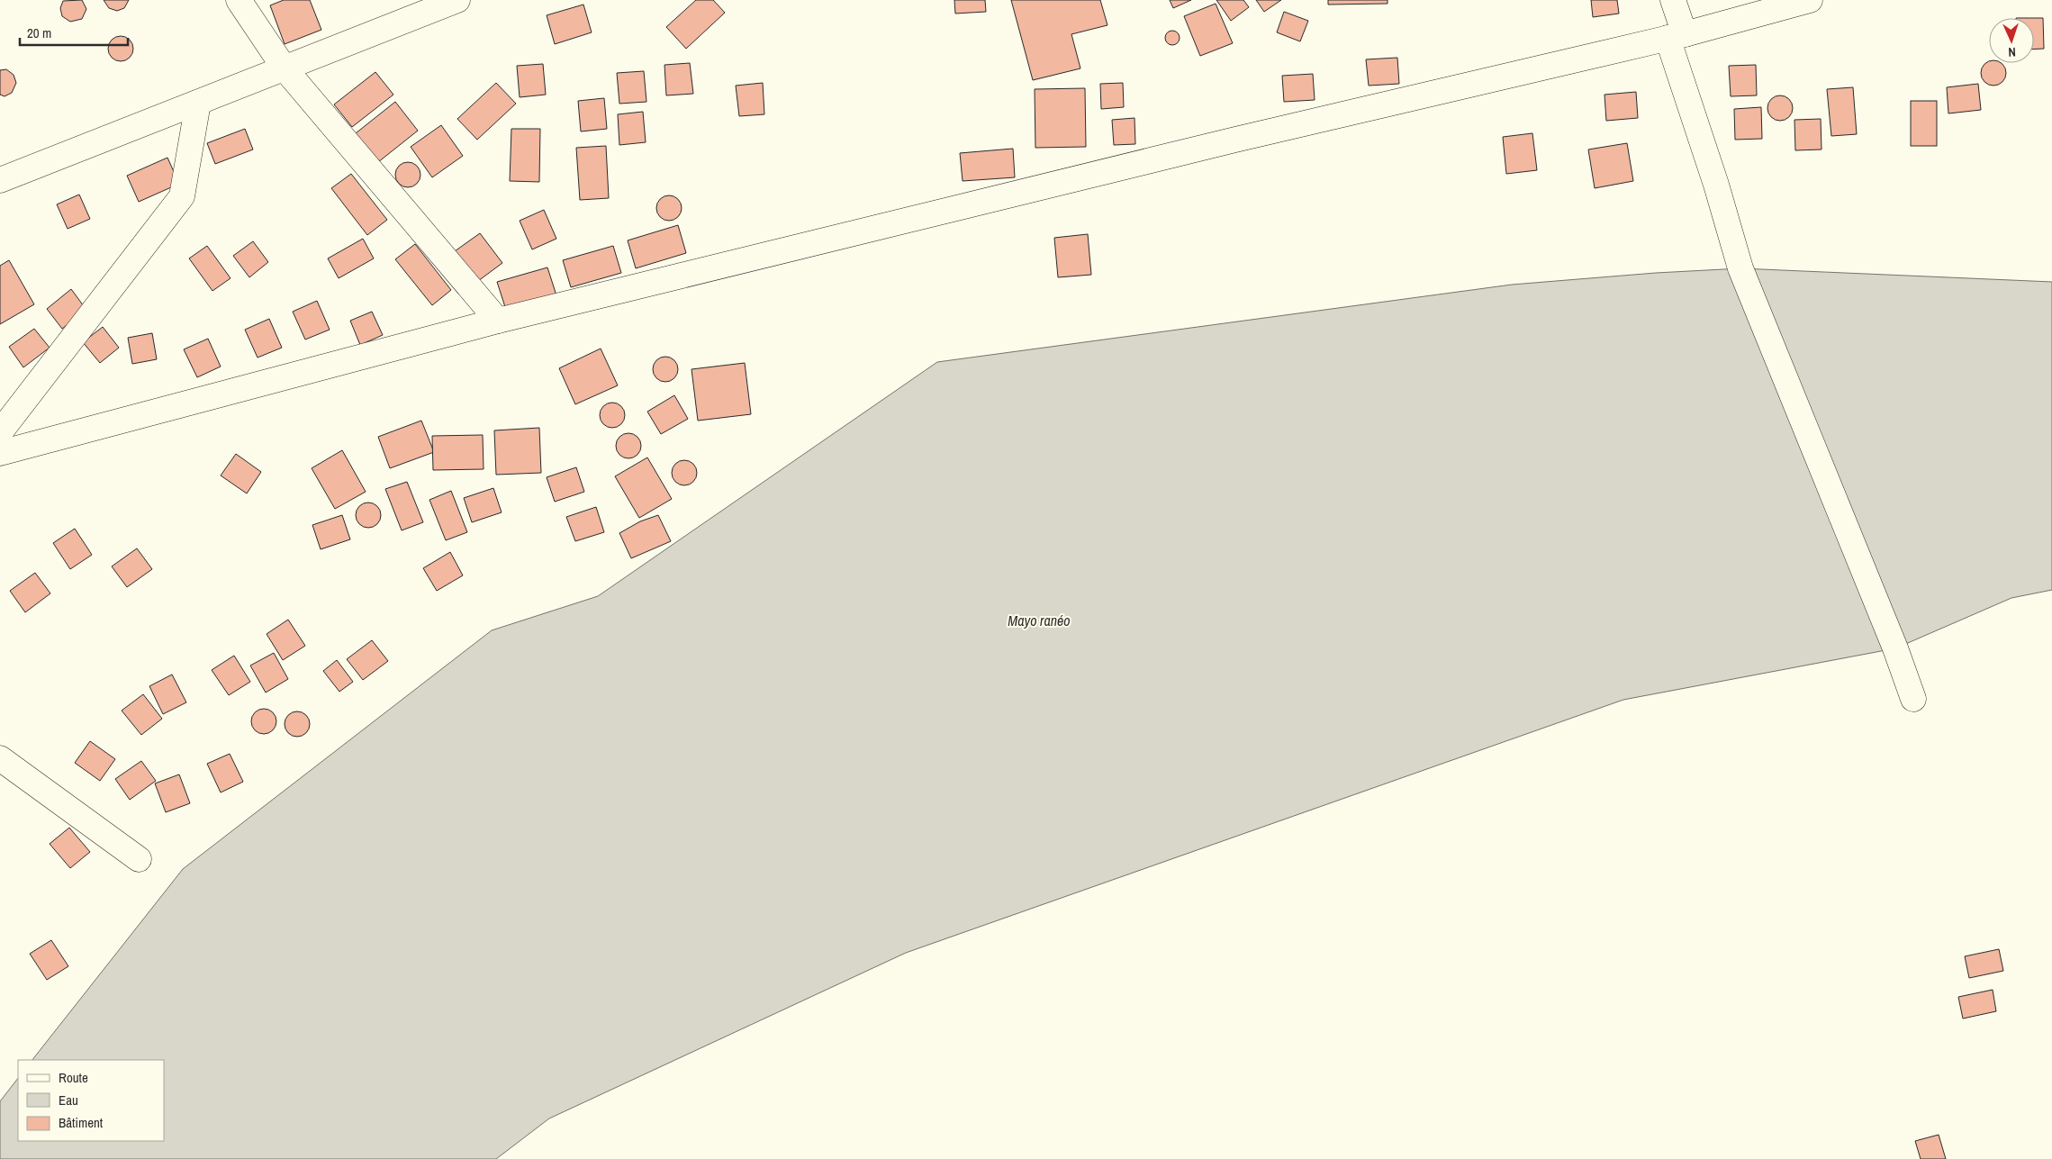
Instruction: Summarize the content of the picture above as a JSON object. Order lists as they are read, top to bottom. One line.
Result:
{"water":["Mayo ranéo"],"legend":["Route","Eau","Bâtiment"],"scale_bar":"20 m","north":"bottom"}
